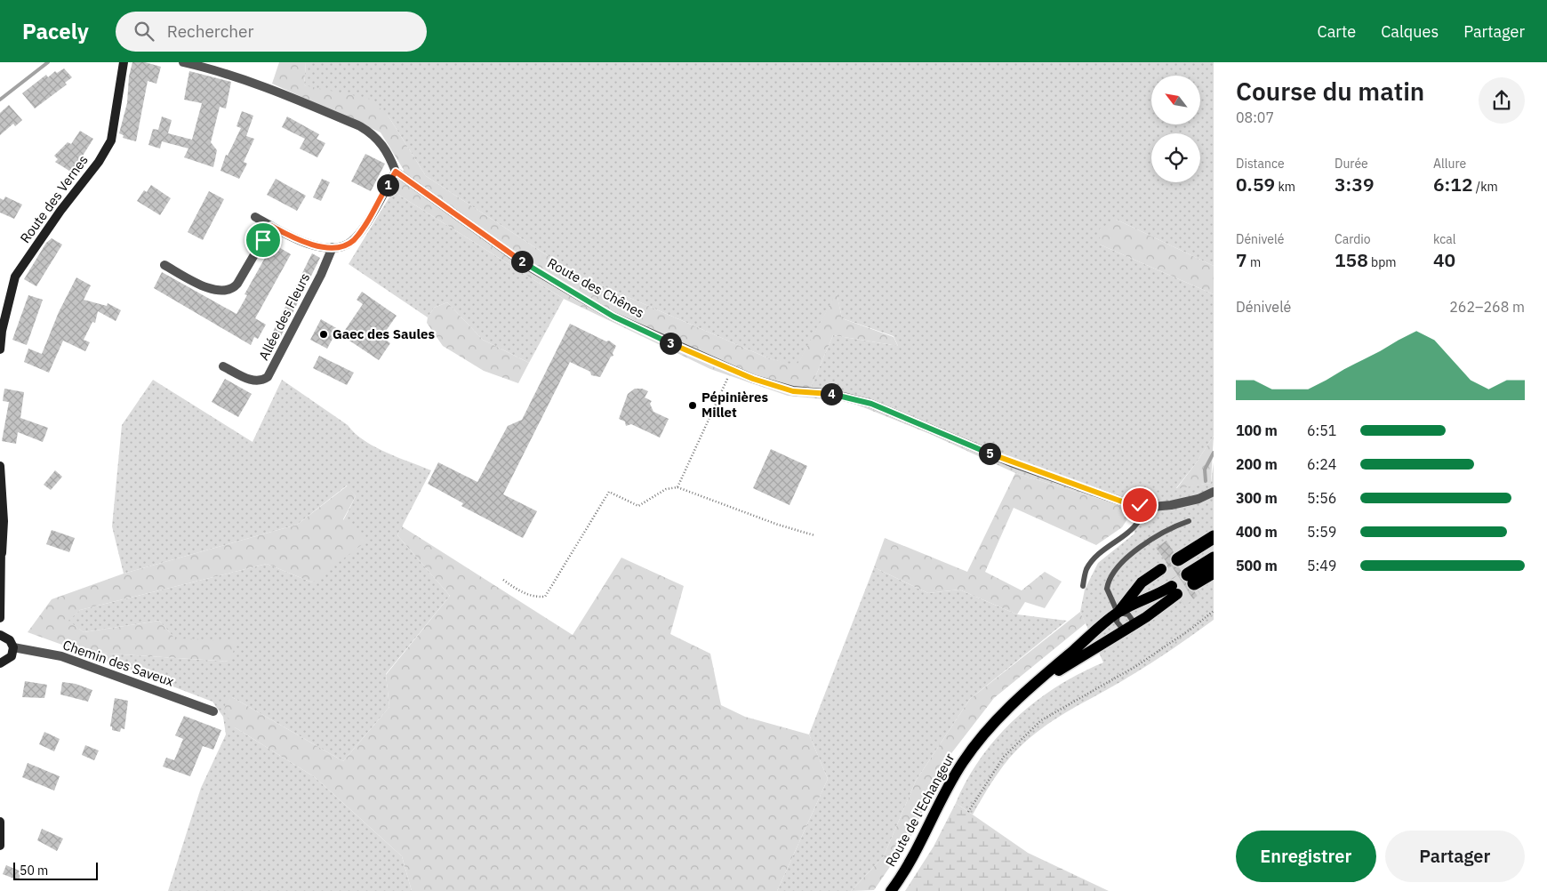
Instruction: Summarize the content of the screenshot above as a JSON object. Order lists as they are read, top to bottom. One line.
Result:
{"streets":{"main road":["Route des Vernes","Route de l'Echangeur"],"street":["Route des Chênes","Allée des Fleurs","Chemin des Saveux"]},"places":["Gaec des Saules","Pépinières Millet"],"scale_bar":"50 m","north":"top left","page":{"header":"Pacely","search":"Rechercher","nav":["Carte","Calques","Partager"],"heading":["Course du matin","08:07"],"stats":[["Distance","0.59 km"],["Durée","3:39"],["Allure","6:12 /km"],["Dénivelé","7 m"],["Cardio","158 bpm"],["kcal","40"]],"pins":["1","2","3","4","5"],"chart":["Dénivelé","262–268 m"],"list":[{"name":"100 m","note":"6:51"},{"name":"200 m","note":"6:24"},{"name":"300 m","note":"5:56"},{"name":"400 m","note":"5:59"},{"name":"500 m","note":"5:49"}],"buttons":["Enregistrer","Partager"],"scale":"50 m"}}
